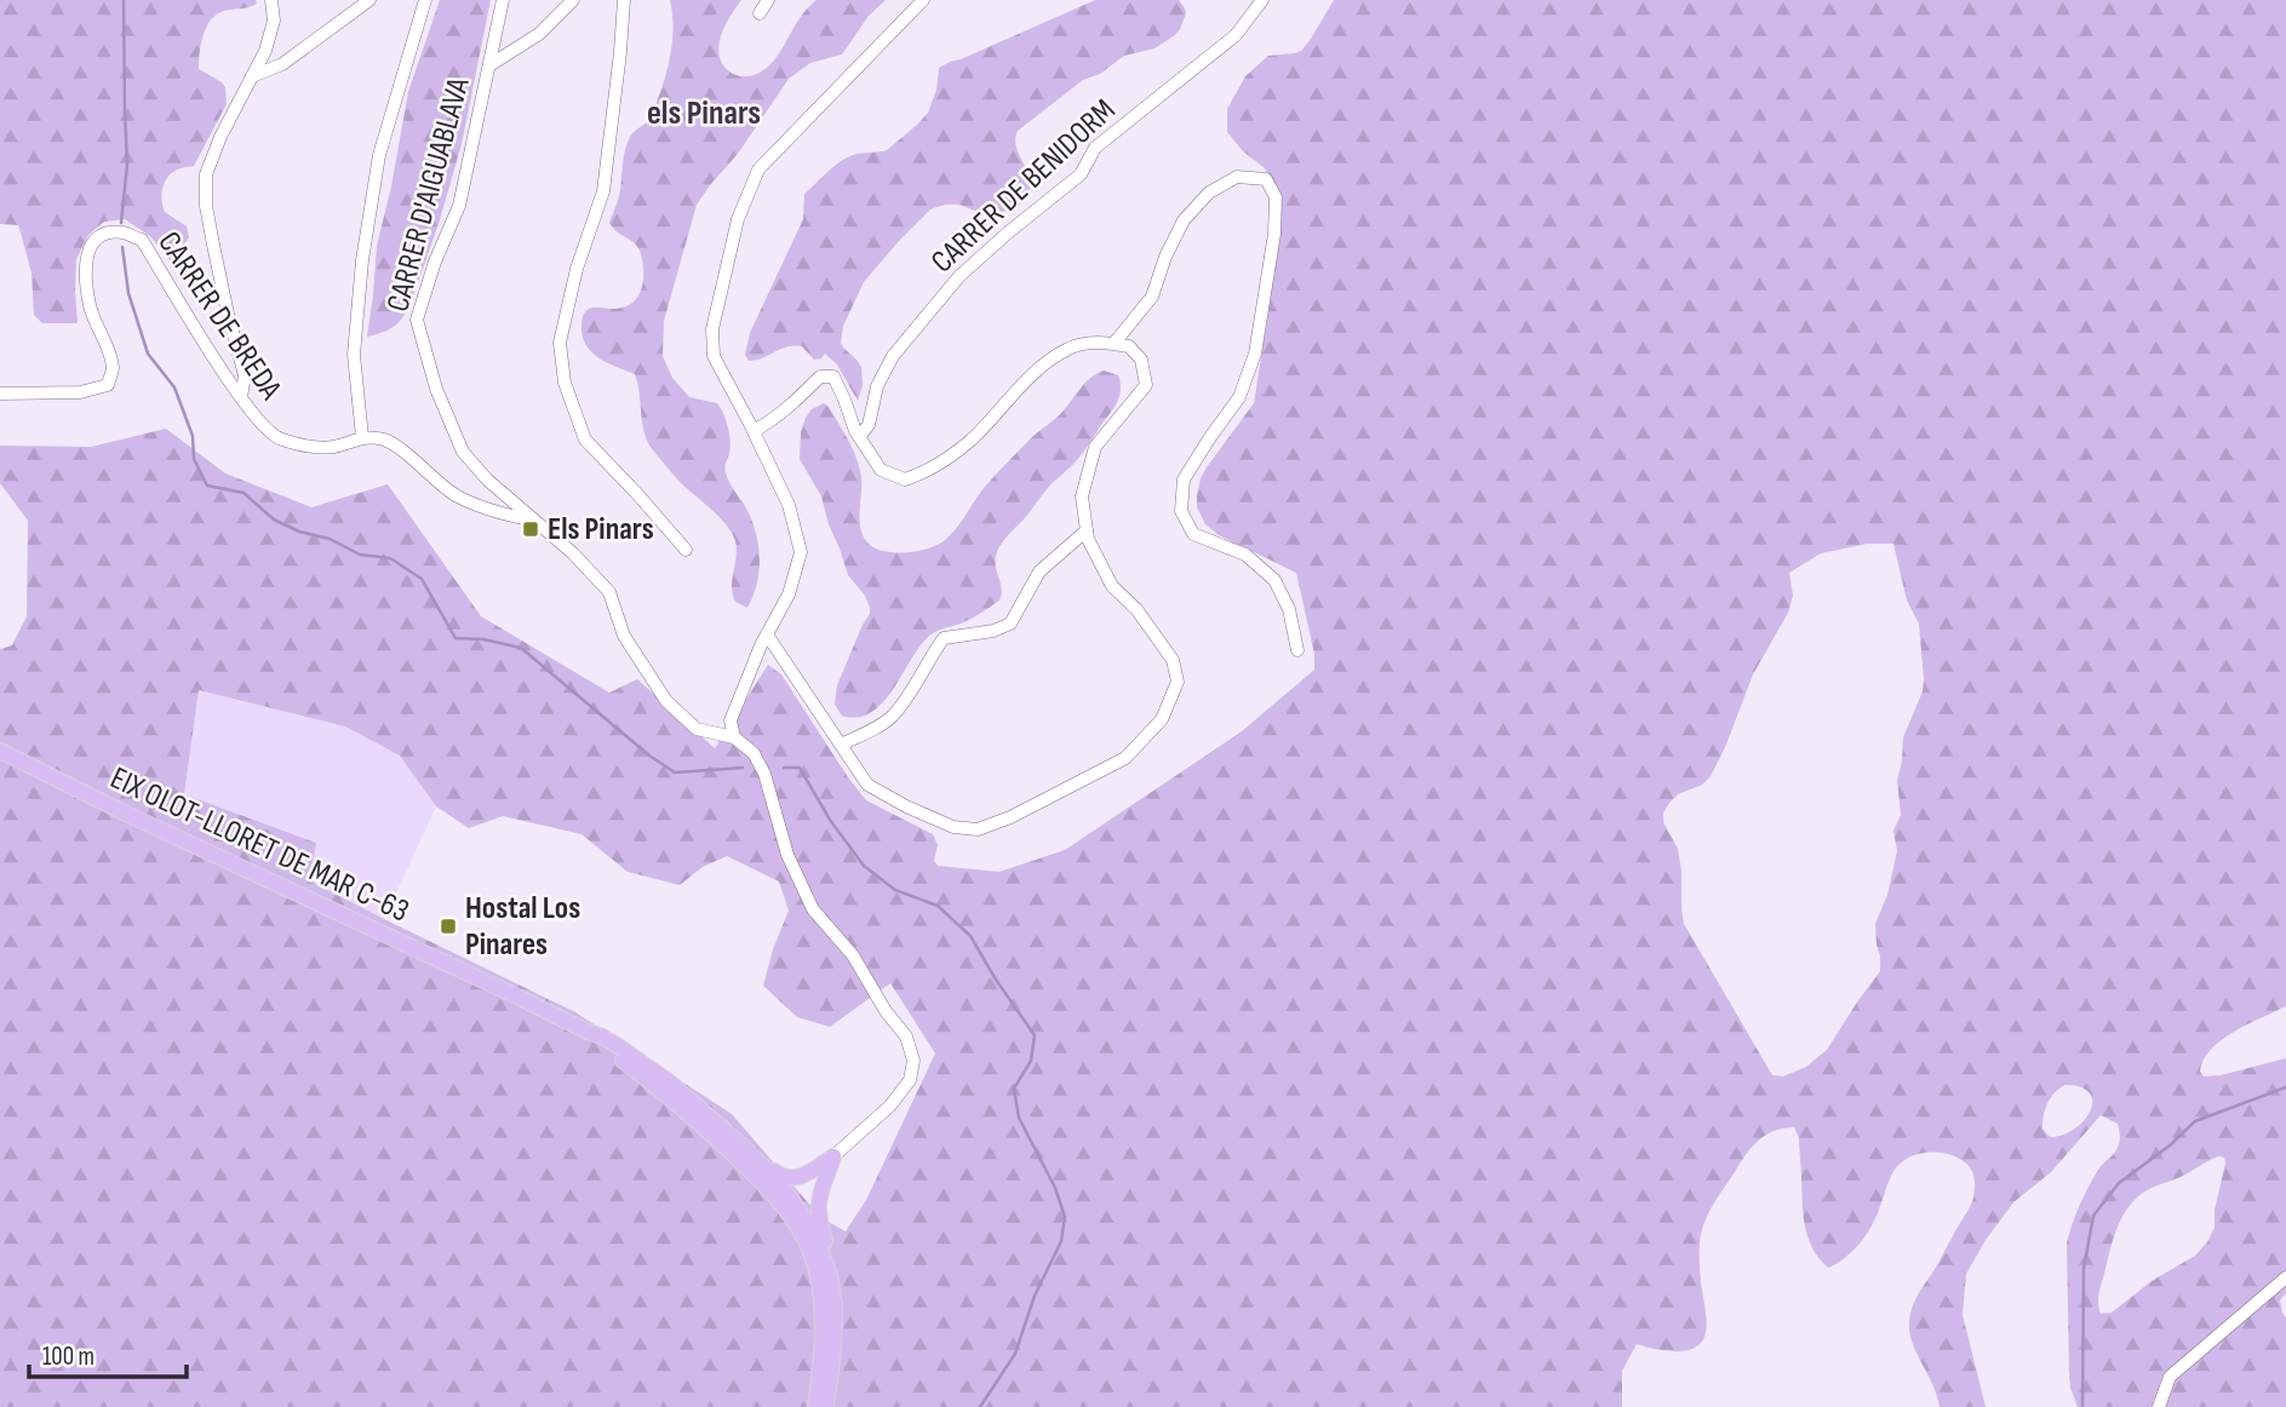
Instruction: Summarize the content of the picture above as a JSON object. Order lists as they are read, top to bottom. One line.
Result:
{"streets":{"main road":["EIX OLOT-LLORET DE MAR C-63"],"street":["CARRER DE BENIDORM","CARRER D'AIGUABLAVA","CARRER DE BREDA"]},"districts":["els Pinars"],"places":{"transit":["Els Pinars","Hostal Los Pinares"]},"scale_bar":"100 m"}
